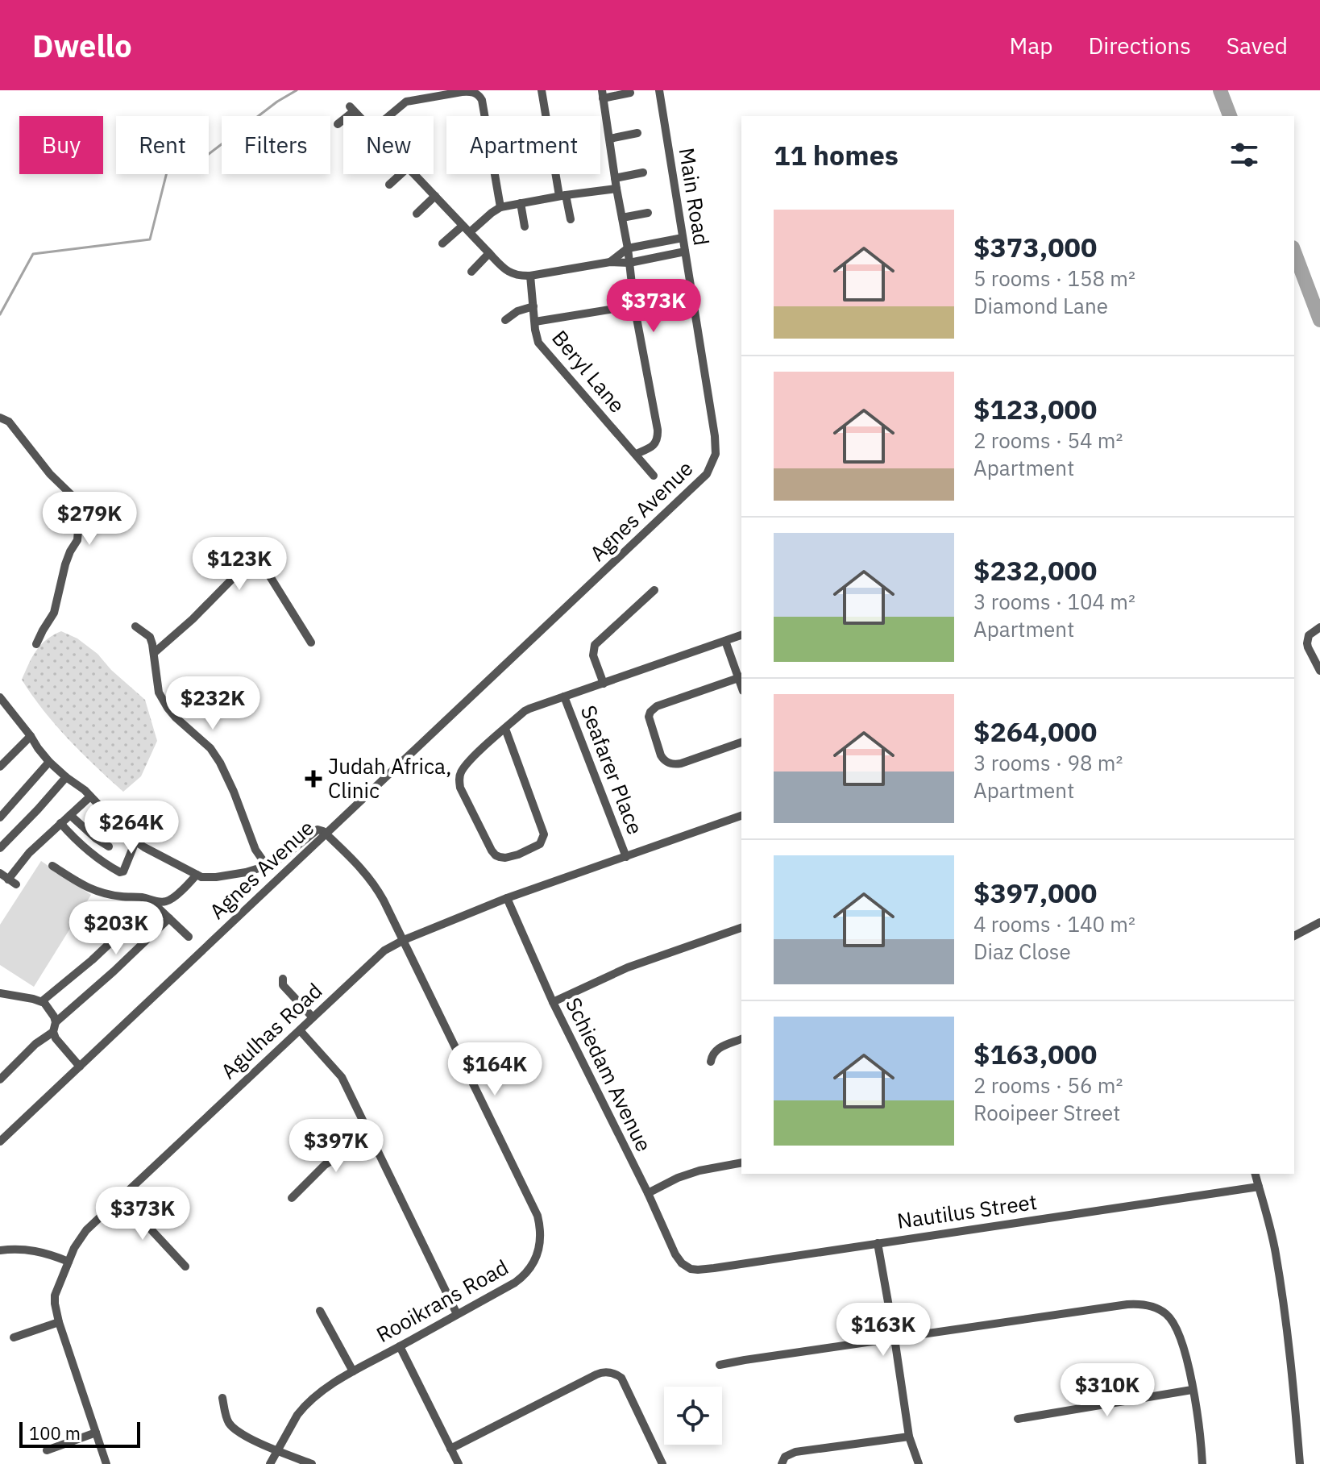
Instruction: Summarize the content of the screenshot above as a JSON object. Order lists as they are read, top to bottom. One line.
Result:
{"streets":{"street":["Main Road","Beryl Lane","Agnes Avenue","Seafarer Place","Agulhas Road","Schiedam Avenue","Nautilus Street","Rooikrans Road"]},"crossings":[["Main Road","Agnes Avenue"],["Agnes Avenue","Rooikrans Road"],["Seafarer Place","Agulhas Road"],["Agulhas Road","Schiedam Avenue"],["Agulhas Road","Rooikrans Road"],["Schiedam Avenue","Nautilus Street"]],"places":{"health":["Judah Africa, Clinic"]},"scale_bar":"100 m","page":{"header":"Dwello","nav":["Map","Directions","Saved"],"chip":["Buy","Rent","Filters","New","Apartment"],"heading":"11 homes","list":[{"name":"$373,000","note":"5 rooms · 158 m² · Diamond Lane"},{"name":"$123,000","note":"2 rooms · 54 m² · Apartment"},{"name":"$232,000","note":"3 rooms · 104 m² · Apartment"},{"name":"$264,000","note":"3 rooms · 98 m² · Apartment"},{"name":"$397,000","note":"4 rooms · 140 m² · Diaz Close"},{"name":"$163,000","note":"2 rooms · 56 m² · Rooipeer Street"}],"price":["$373K","$279K","$123K","$232K","$264K","$203K","$164K","$397K","$373K","$163K","$310K"],"scale":"100 m"}}
